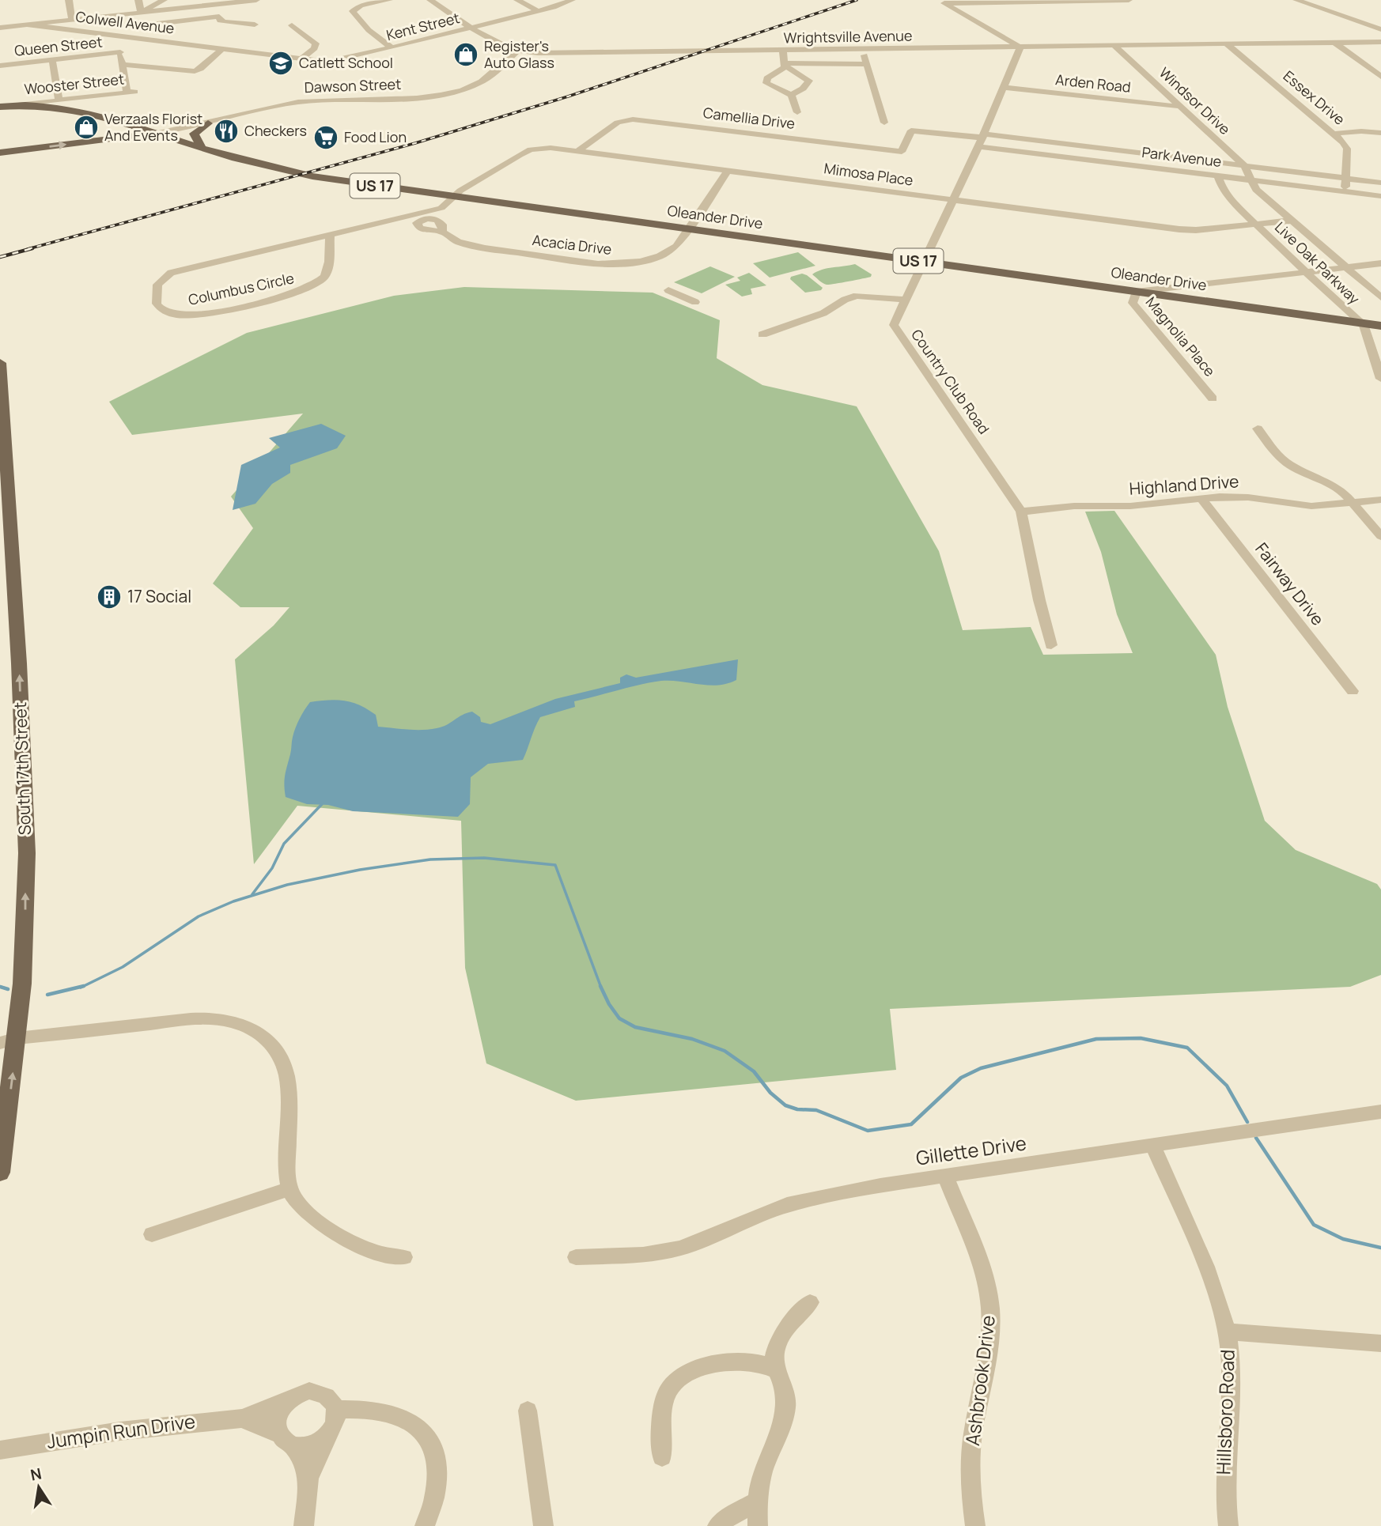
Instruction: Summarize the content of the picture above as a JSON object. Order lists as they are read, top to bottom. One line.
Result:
{"streets":{"main road":["Wooster Street","Dawson Street","US 17","Oleander Drive","South 17th Street"],"street":["Colwell Avenue","Kent Street","Wrightsville Avenue","Queen Street","Arden Road","Essex Drive","Windsor Drive","Camellia Drive","Park Avenue","Mimosa Place","Acacia Drive","Live Oak Parkway","Columbus Circle","Magnolia Place","Country Club Road","Highland Drive","Fairway Drive","Gillette Drive","Ashbrook Drive","Hillsboro Road","Jumpin Run Drive"]},"crossings":[["Colwell Avenue","Kent Street"],["Kent Street","Wrightsville Avenue"],["Wrightsville Avenue","Dawson Street"],["Wrightsville Avenue","Essex Drive"],["Wrightsville Avenue","Windsor Drive"],["Wrightsville Avenue","Country Club Road"],["Arden Road","Windsor Drive"],["Arden Road","Country Club Road"],["Wooster Street","Oleander Drive"],["Dawson Street","US 17"],["Dawson Street","Oleander Drive"],["Essex Drive","Park Avenue"],["Windsor Drive","Park Avenue"],["Windsor Drive","Live Oak Parkway"],["Camellia Drive","Park Avenue"],["Camellia Drive","Mimosa Place"],["Park Avenue","Live Oak Parkway"],["Park Avenue","Country Club Road"],["Mimosa Place","Oleander Drive"],["Mimosa Place","Acacia Drive"],["Mimosa Place","Live Oak Parkway"],["Mimosa Place","Columbus Circle"],["Mimosa Place","Country Club Road"],["US 17","Oleander Drive"],["Oleander Drive","Acacia Drive"],["Oleander Drive","Live Oak Parkway"],["Oleander Drive","Columbus Circle"],["Oleander Drive","Magnolia Place"],["Oleander Drive","Country Club Road"],["Country Club Road","Highland Drive"],["Highland Drive","Fairway Drive"],["Gillette Drive","Ashbrook Drive"],["Gillette Drive","Hillsboro Road"]],"one_way":["South 17th Street"],"places":{"shop":["Register's Auto Glass","Verzaals Florist And Events"],"school or university":["Catlett School"],"restaurant":["Checkers"],"supermarket":["Food Lion"],"building":["17 Social"]},"north":"top"}
